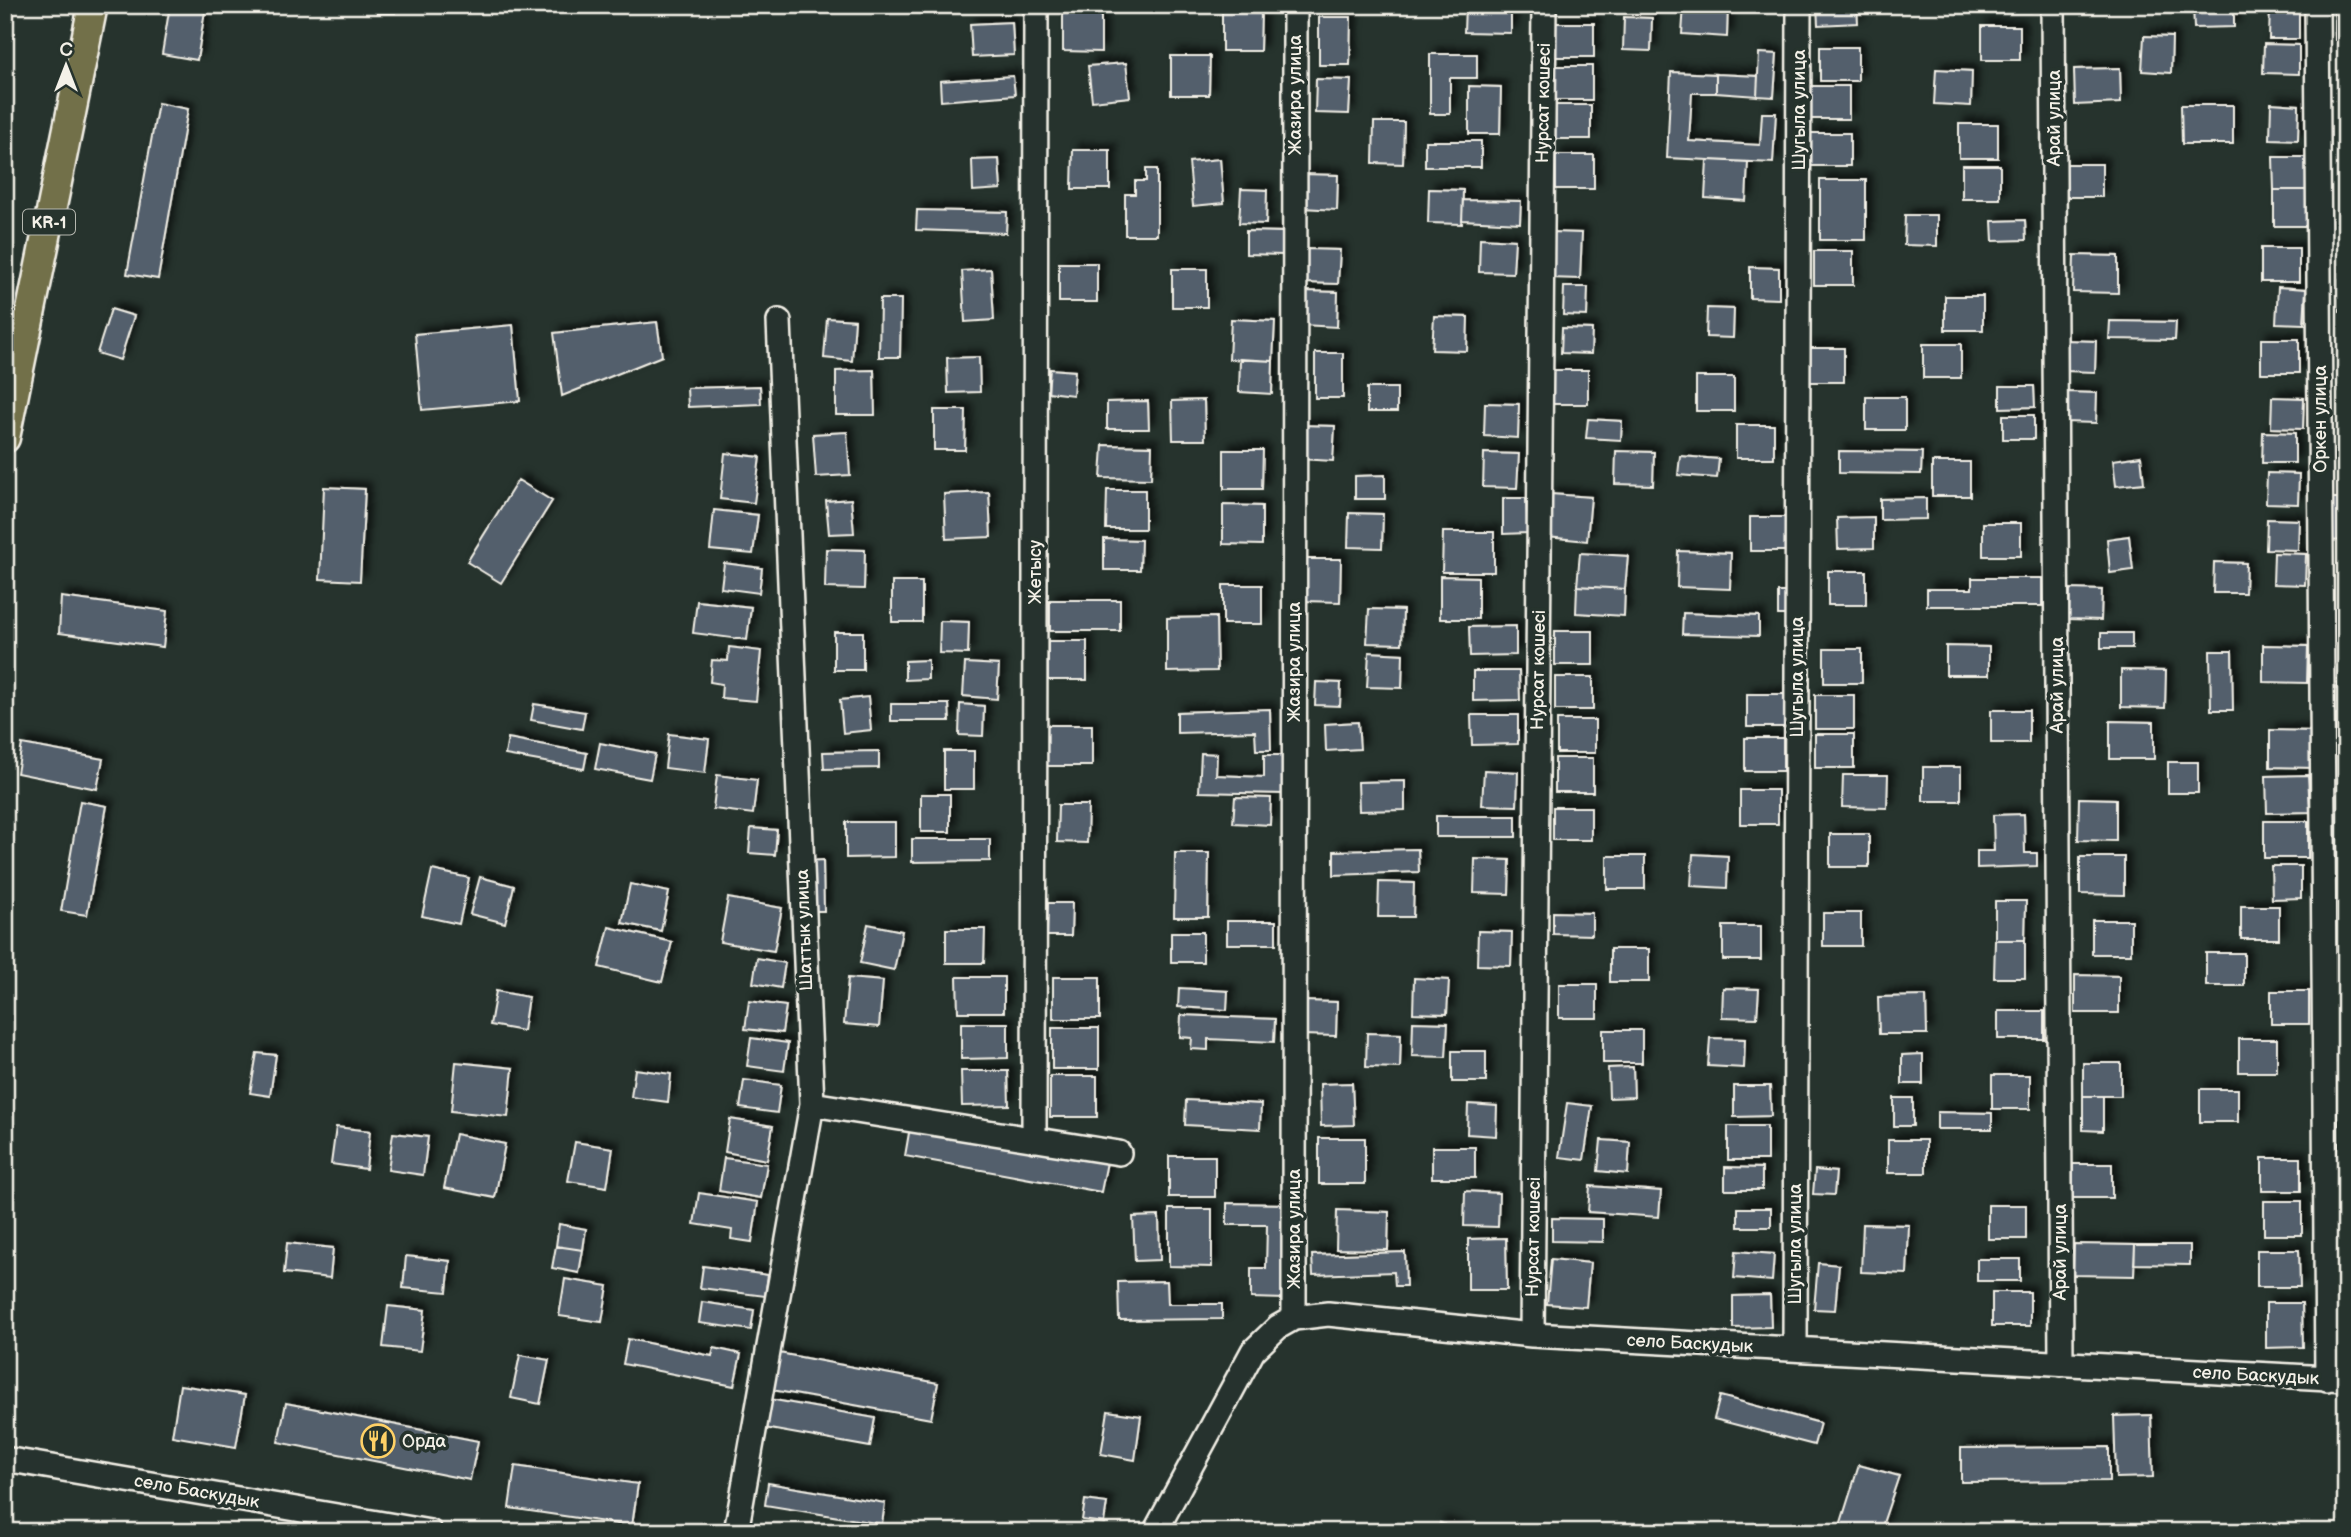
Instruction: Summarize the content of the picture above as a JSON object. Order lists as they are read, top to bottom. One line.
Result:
{"streets":{"main road":["KR-1"],"street":["Жазира улица","Нурсат кошесi","Шугыла улица","Арай улица","Оркен улица","Жетысу","Шаттык улица","село Баскудык"]},"crossings":[["Жазира улица","село Баскудык"],["Нурсат кошесi","село Баскудык"],["Шугыла улица","село Баскудык"],["Арай улица","село Баскудык"],["Оркен улица","село Баскудык"]],"places":{"restaurant":["Орда"]},"north":"top"}
